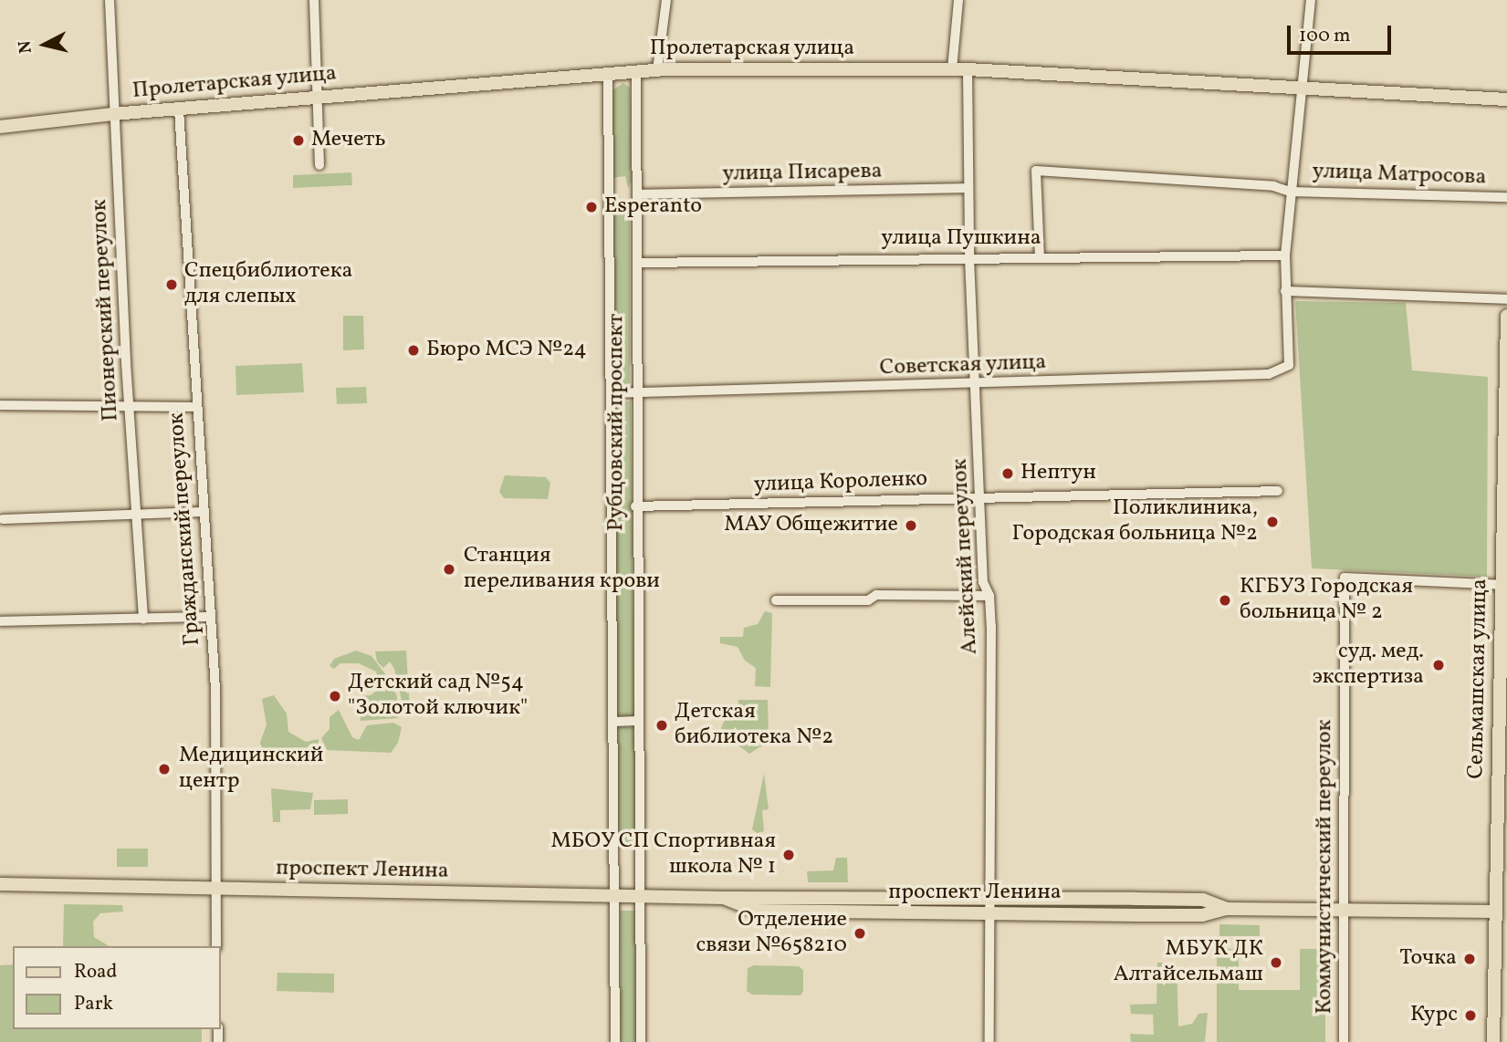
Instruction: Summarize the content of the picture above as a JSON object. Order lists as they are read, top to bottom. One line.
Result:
{"streets":{"main road":["Пролетарская улица","Сельмашская улица","проспект Ленина"],"street":["улица Писарева","улица Матросова","улица Пушкина","Пионерский переулок","Советская улица","Рубцовский проспект","улица Короленко","Гражданский переулок","Алейский переулок","Коммунистический переулок"]},"crossings":[["Пролетарская улица","Пионерский переулок"],["Пролетарская улица","Рубцовский проспект"],["Пролетарская улица","Гражданский переулок"],["Пролетарская улица","Алейский переулок"],["улица Писарева","Рубцовский проспект"],["улица Писарева","Алейский переулок"],["улица Матросова","улица Пушкина"],["улица Пушкина","Рубцовский проспект"],["улица Пушкина","Алейский переулок"],["Советская улица","Рубцовский проспект"],["Советская улица","Алейский переулок"],["Рубцовский проспект","улица Короленко"],["Рубцовский проспект","проспект Ленина"],["улица Короленко","Алейский переулок"],["Гражданский переулок","проспект Ленина"],["Алейский переулок","проспект Ленина"],["Сельмашская улица","Коммунистический переулок"],["Сельмашская улица","проспект Ленина"],["Коммунистический переулок","проспект Ленина"]],"places":["Мечеть","Esperanto","Спецбиблиотека для слепых","Бюро МСЭ №24","Нептун","Поликлиника, Городская больница №2","МАУ Общежитие","Станция переливания крови","КГБУЗ Городская больница № 2","суд. мед. экспертиза","Детский сад №54 \"Золотой ключик\"","Детская библиотека №2","Медицинский центр","МБОУ СП Спортивная школа № 1","Отделение связи №658210","Точка","МБУК ДК Алтайсельмаш","Курс"],"legend":["Road","Park"],"scale_bar":"100 m","north":"left"}
